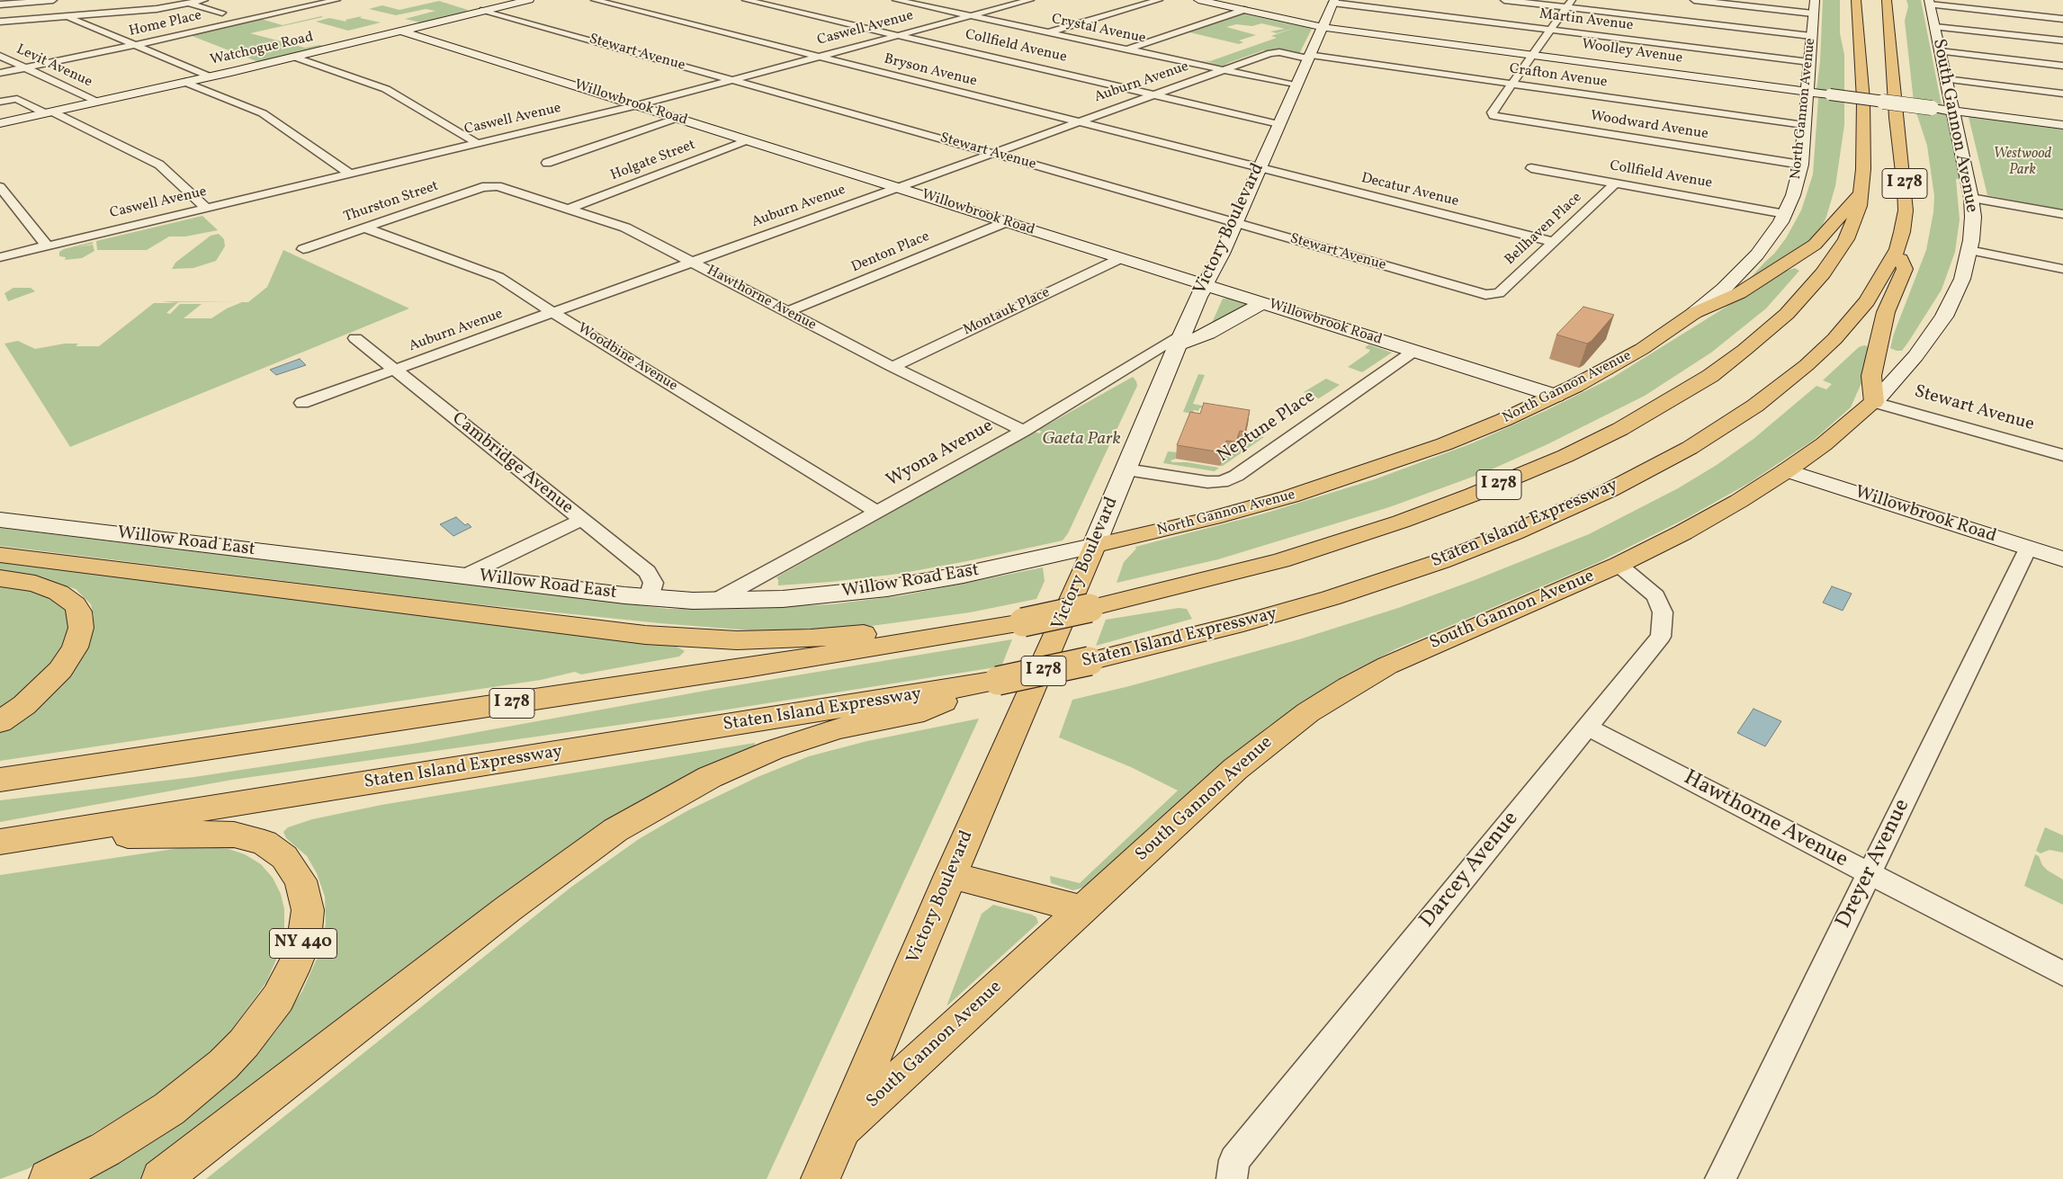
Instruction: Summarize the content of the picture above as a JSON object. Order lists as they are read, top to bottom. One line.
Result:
{"streets":{"main road":["Watchogue Road","Woolley Avenue","Willowbrook Road","North Gannon Avenue","South Gannon Avenue","I 278","Victory Boulevard","Staten Island Expressway","Willow Road East","NY 440"],"street":["Martin Avenue","Home Place","Caswell Avenue","Crystal Avenue","Collfield Avenue","Stewart Avenue","Levit Avenue","Bryson Avenue","Crafton Avenue","Auburn Avenue","Woodward Avenue","Holgate Street","Decatur Avenue","Thurston Street","Bellhaven Place","Denton Place","Hawthorne Avenue","Montauk Place","Woodbine Avenue","Neptune Place","Wyona Avenue","Cambridge Avenue","Dreyer Avenue","Darcey Avenue"]},"crossings":[["Martin Avenue","North Gannon Avenue"],["Martin Avenue","Victory Boulevard"],["Home Place","Levit Avenue"],["Caswell Avenue","Crystal Avenue"],["Caswell Avenue","Collfield Avenue"],["Caswell Avenue","Stewart Avenue"],["Caswell Avenue","Bryson Avenue"],["Caswell Avenue","Willowbrook Road"],["Crystal Avenue","Auburn Avenue"],["Crystal Avenue","Victory Boulevard"],["Collfield Avenue","Auburn Avenue"],["Collfield Avenue","North Gannon Avenue"],["Collfield Avenue","Victory Boulevard"],["Collfield Avenue","Bellhaven Place"],["Watchogue Road","Stewart Avenue"],["Watchogue Road","Levit Avenue"],["Watchogue Road","Willowbrook Road"],["Woolley Avenue","North Gannon Avenue"],["Woolley Avenue","South Gannon Avenue"],["Woolley Avenue","Victory Boulevard"],["Stewart Avenue","Auburn Avenue"],["Stewart Avenue","South Gannon Avenue"],["Stewart Avenue","Victory Boulevard"],["Stewart Avenue","Bellhaven Place"],["Bryson Avenue","Auburn Avenue"],["Bryson Avenue","Decatur Avenue"],["Bryson Avenue","Victory Boulevard"],["Crafton Avenue","Auburn Avenue"],["Crafton Avenue","North Gannon Avenue"],["Crafton Avenue","Woodward Avenue"],["Crafton Avenue","Victory Boulevard"],["Auburn Avenue","Willowbrook Road"],["Auburn Avenue","Victory Boulevard"],["Auburn Avenue","Hawthorne Avenue"],["Auburn Avenue","Woodbine Avenue"],["Auburn Avenue","Cambridge Avenue"],["Willowbrook Road","North Gannon Avenue"],["Willowbrook Road","South Gannon Avenue"],["Willowbrook Road","Holgate Street"],["Willowbrook Road","Victory Boulevard"],["Willowbrook Road","Denton Place"],["Willowbrook Road","Montauk Place"],["Willowbrook Road","Neptune Place"],["Willowbrook Road","Dreyer Avenue"],["North Gannon Avenue","Woodward Avenue"],["North Gannon Avenue","Victory Boulevard"],["North Gannon Avenue","Willow Road East"],["South Gannon Avenue","Victory Boulevard"],["South Gannon Avenue","Darcey Avenue"],["Holgate Street","Hawthorne Avenue"],["Decatur Avenue","Victory Boulevard"],["Decatur Avenue","Bellhaven Place"],["Thurston Street","Hawthorne Avenue"],["Thurston Street","Woodbine Avenue"],["Victory Boulevard","Neptune Place"],["Victory Boulevard","Wyona Avenue"],["Victory Boulevard","Willow Road East"],["Denton Place","Hawthorne Avenue"],["Hawthorne Avenue","Montauk Place"],["Hawthorne Avenue","Wyona Avenue"],["Hawthorne Avenue","Dreyer Avenue"],["Hawthorne Avenue","Darcey Avenue"],["Woodbine Avenue","Wyona Avenue"],["Wyona Avenue","Willow Road East"],["Cambridge Avenue","Willow Road East"],["Staten Island Expressway","NY 440"]],"parks":["Westwood Park","Gaeta Park"]}
